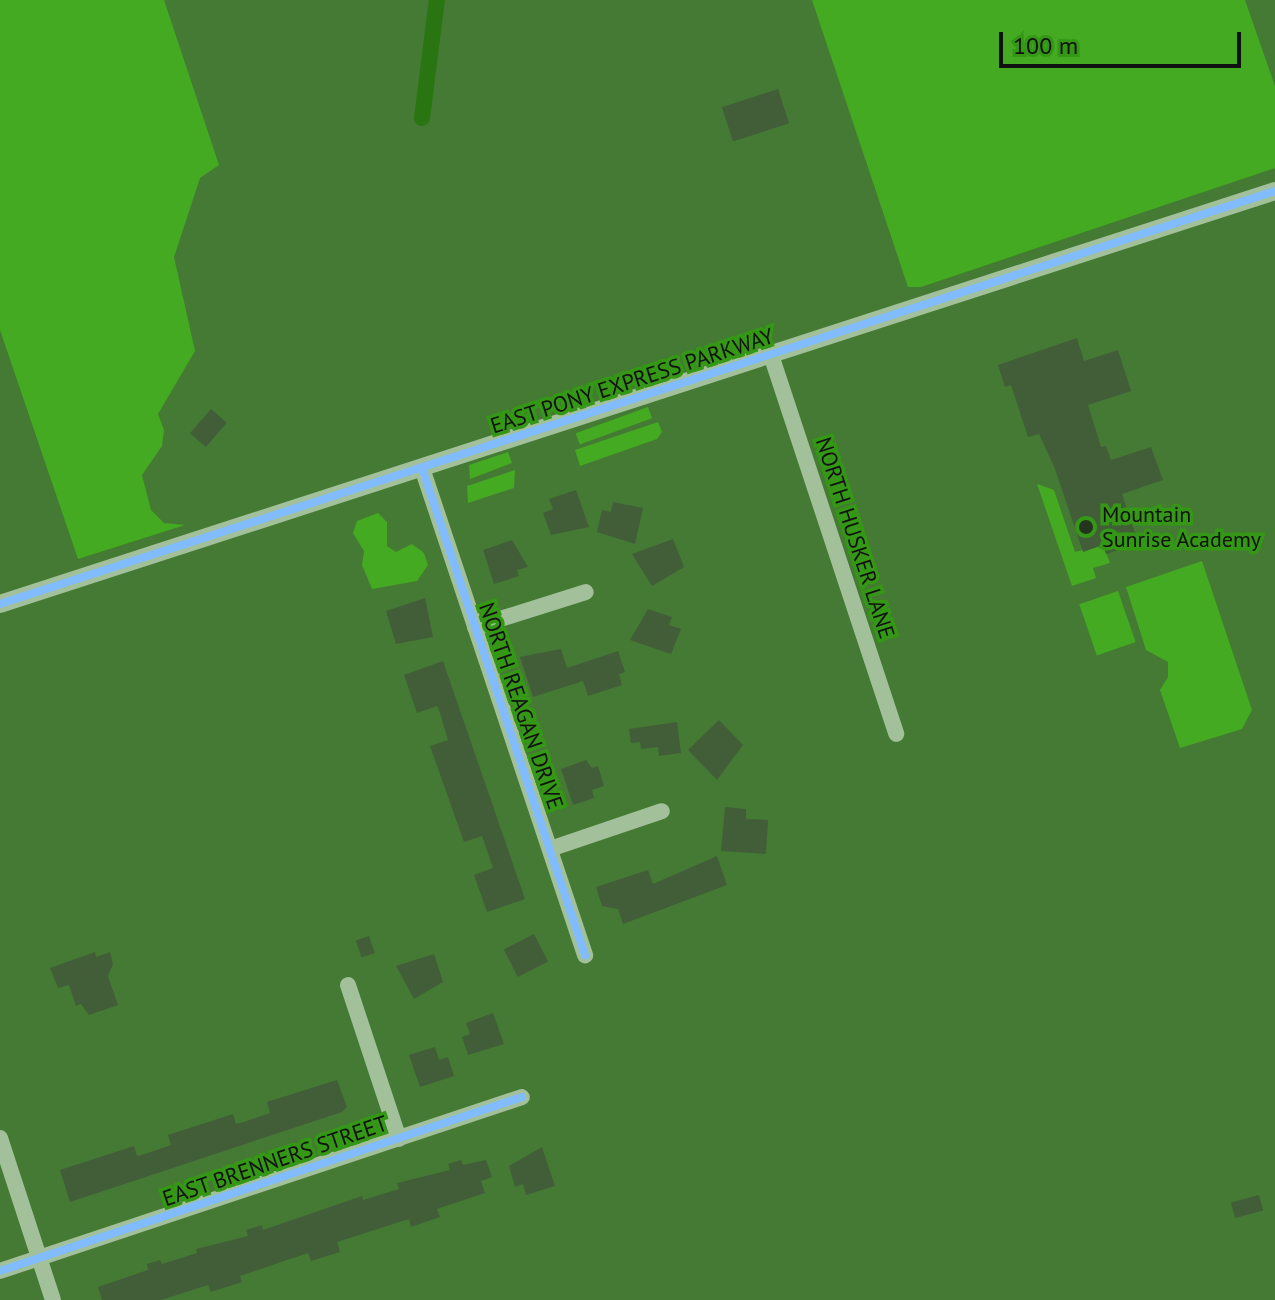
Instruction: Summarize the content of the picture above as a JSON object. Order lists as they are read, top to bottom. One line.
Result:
{"streets":{"street":["EAST PONY EXPRESS PARKWAY","NORTH HUSKER LANE","NORTH REAGAN DRIVE","EAST BRENNERS STREET"]},"crossings":[["EAST PONY EXPRESS PARKWAY","NORTH HUSKER LANE"],["EAST PONY EXPRESS PARKWAY","NORTH REAGAN DRIVE"]],"places":["Mountain Sunrise Academy"],"scale_bar":"100 m"}
